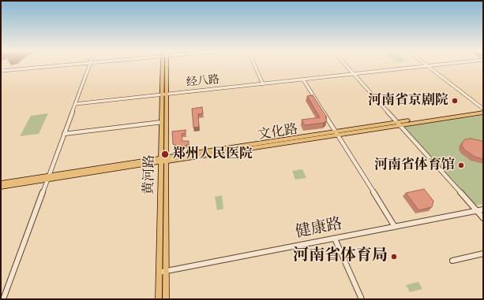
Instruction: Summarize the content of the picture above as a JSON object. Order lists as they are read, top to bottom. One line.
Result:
{"streets":{"main road":["文化路","黄河路"],"street":["经八路","健康路"]},"crossings":[["经八路","黄河路"],["文化路","黄河路"],["黄河路","健康路"]],"places":["河南省京剧院","郑州人民医院","河南省体育馆","河南省体育局"]}
